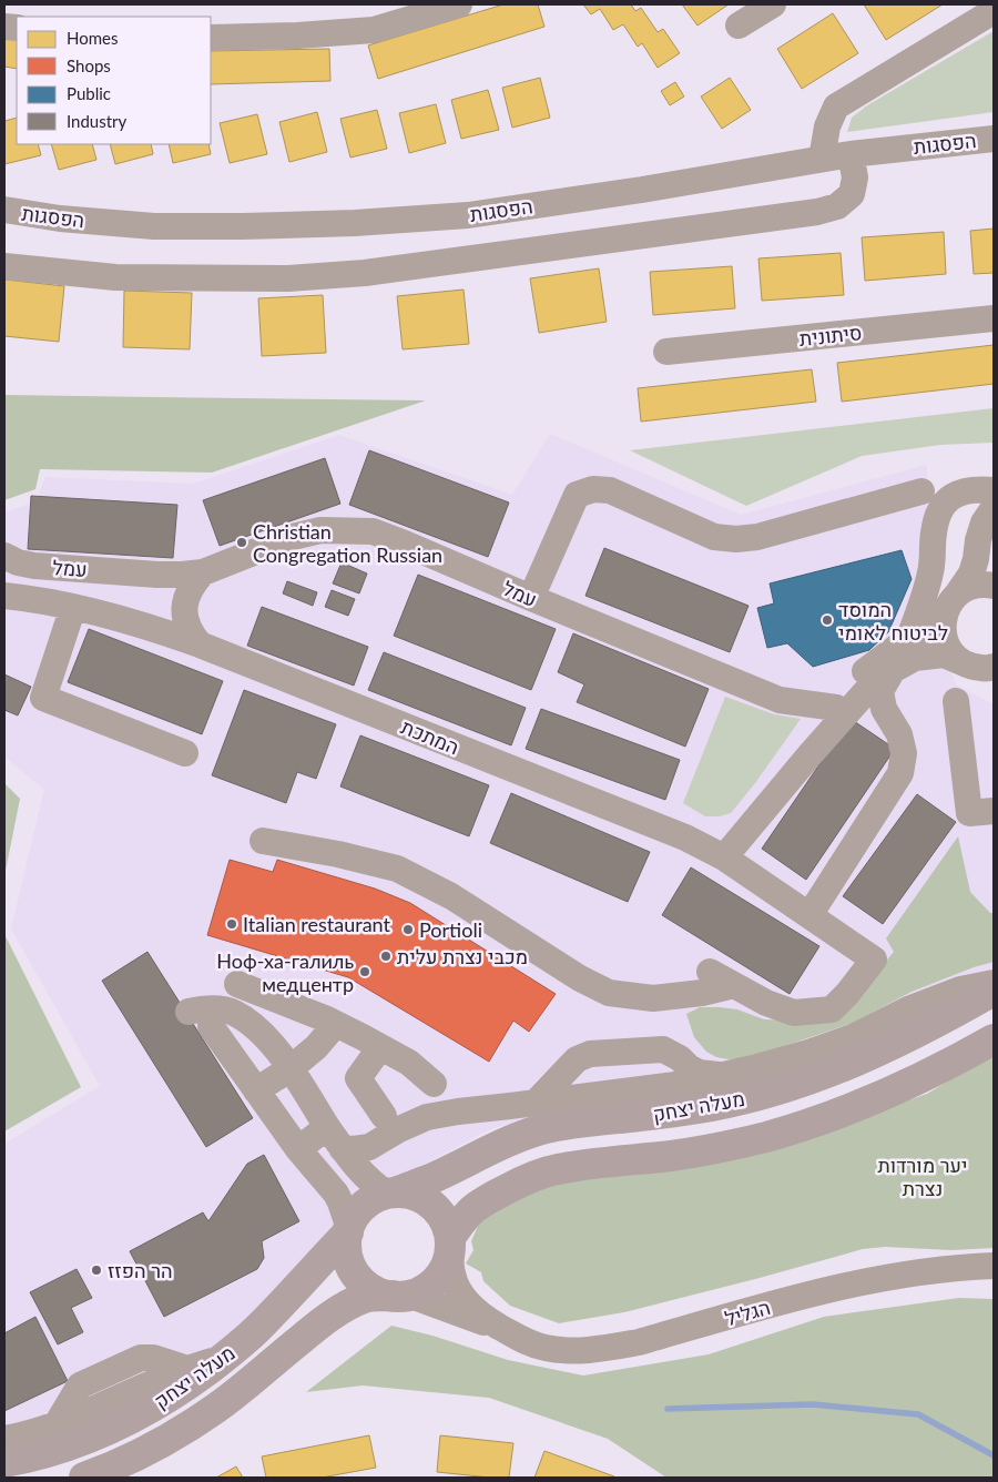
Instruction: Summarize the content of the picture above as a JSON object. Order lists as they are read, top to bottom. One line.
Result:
{"streets":{"main road":["מעלה יצחק"],"street":["הפסגות","סיתונית","עמל","המתכת","הגליל"]},"crossings":[["מעלה יצחק","הגליל"]],"parks":["יער מורדות נצרת"],"places":["Christian Congregation Russian","המוסד לביטוח לאומי","Italian restaurant","Portioli","מכבי נצרת עלית","Ноф-ха-галиль медцентр","הר הפזז"],"legend":["Homes","Shops","Public","Industry"]}
